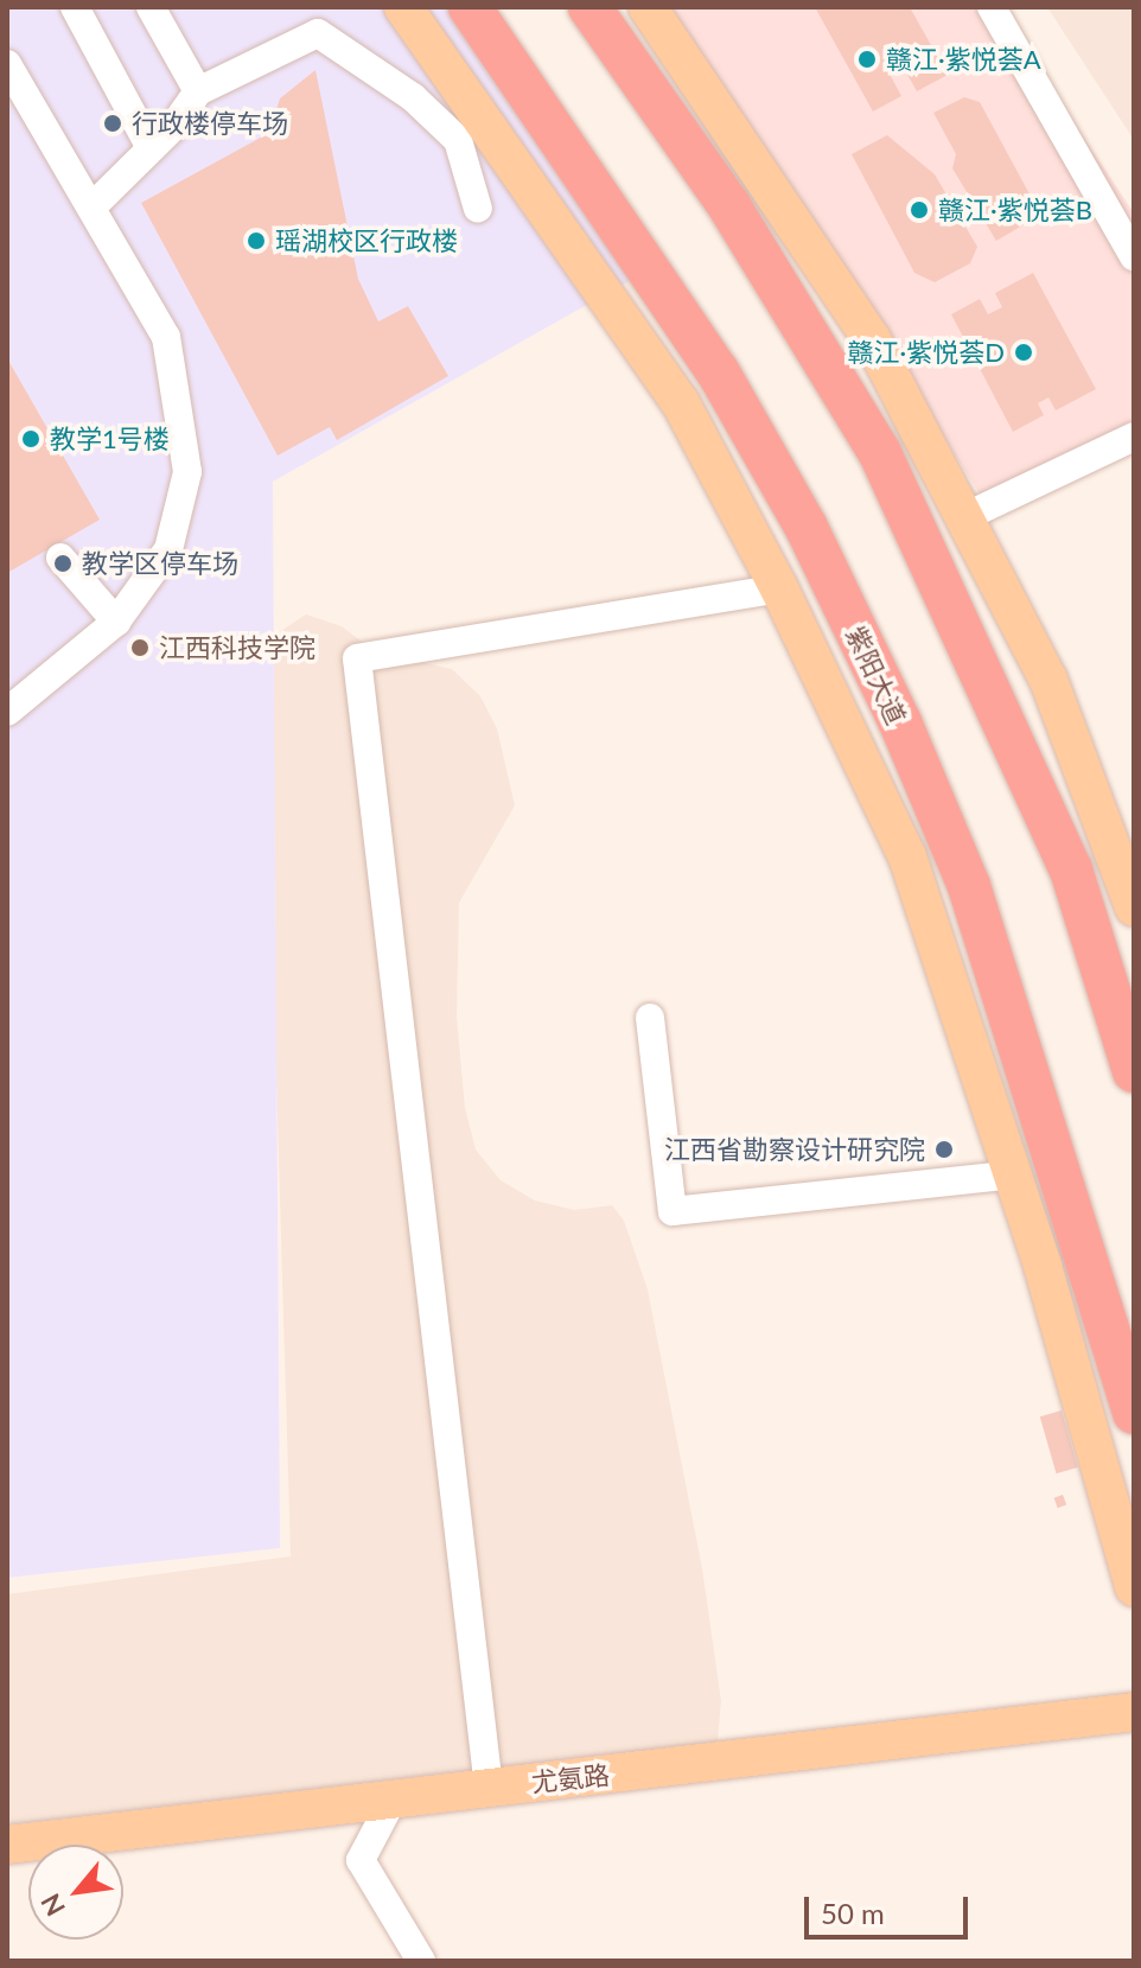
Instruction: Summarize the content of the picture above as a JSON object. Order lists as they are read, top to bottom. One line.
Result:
{"streets":{"highway":["紫阳大道"],"main road":["尤氨路"]},"places":["赣江·紫悦荟A","行政楼停车场","赣江·紫悦荟B","瑶湖校区行政楼","赣江·紫悦荟D","教学1号楼","教学区停车场","江西科技学院","江西省勘察设计研究院"],"scale_bar":"50 m","north":"bottom left"}
